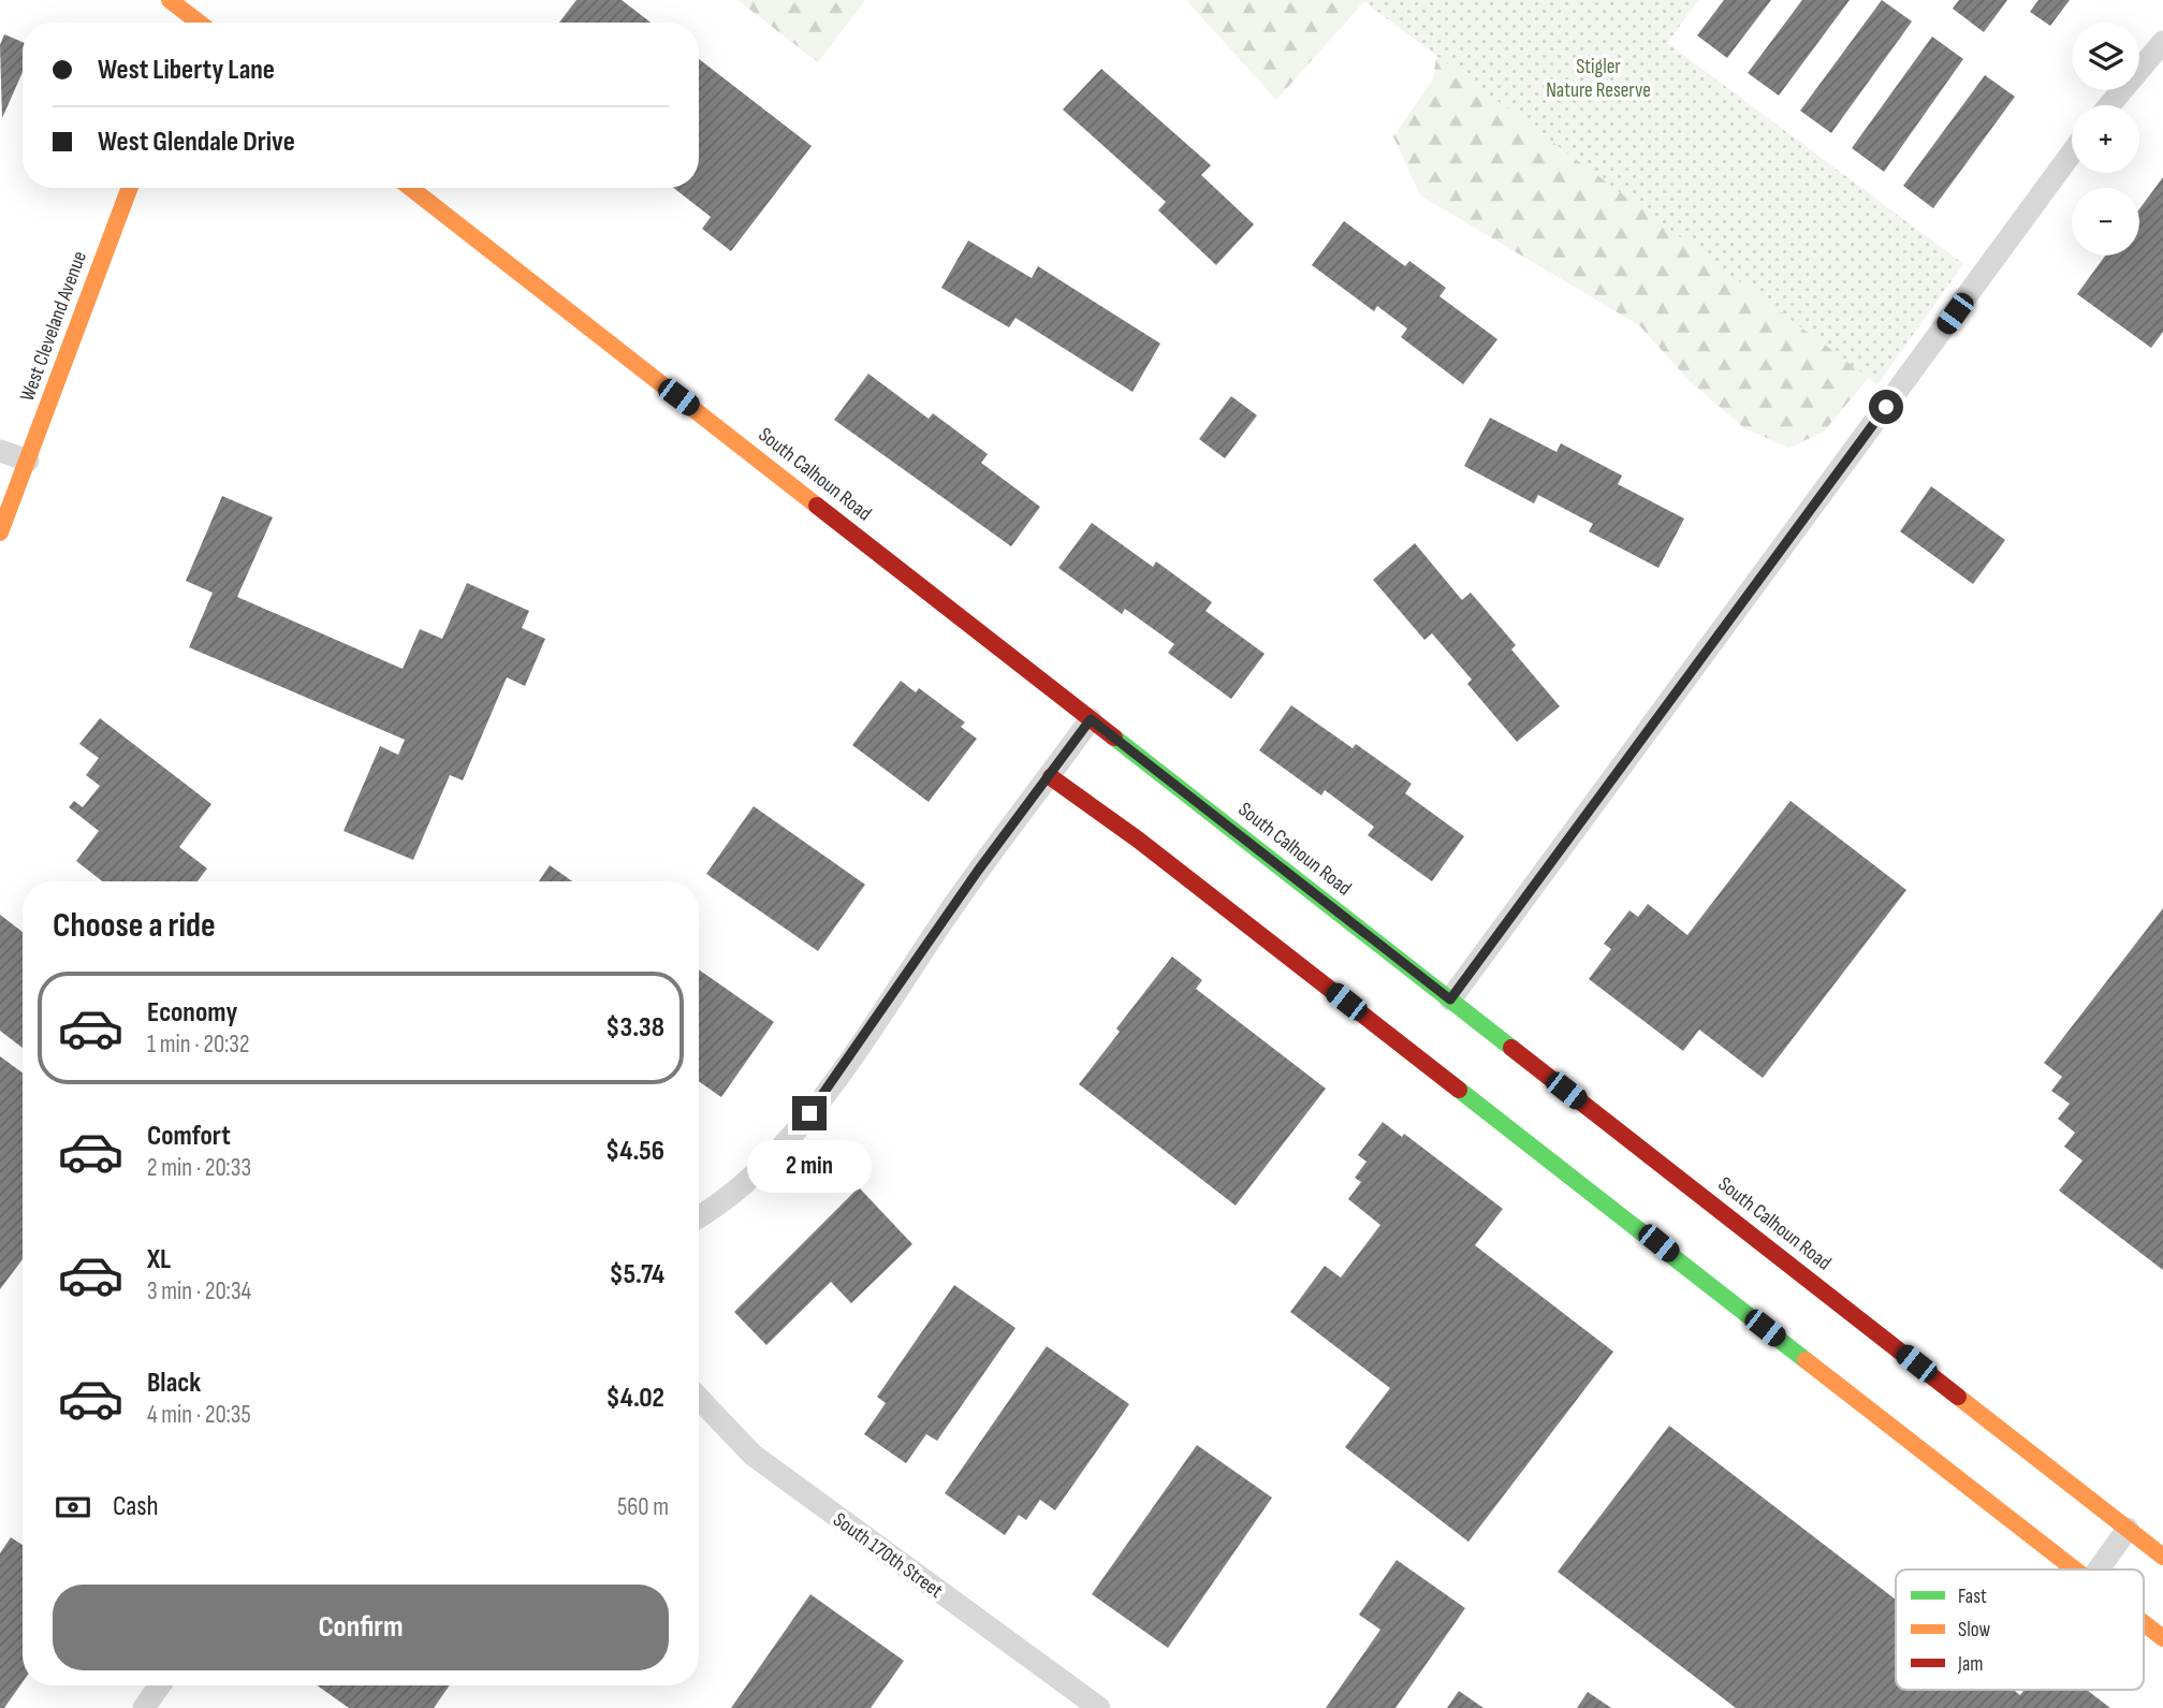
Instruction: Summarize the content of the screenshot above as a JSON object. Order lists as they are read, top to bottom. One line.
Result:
{"streets":{"street":["West Cleveland Avenue","South Calhoun Road","South 170th Street"]},"parks":["Stigler Nature Reserve"],"legend":["Fast","Slow","Jam"],"page":{"map_buttons":["+","−"],"banner":["West Liberty Lane","West Glendale Drive"],"heading":"Choose a ride","list":[{"name":"Economy","note":"1 min · 20:32","value":"$3.38"},{"name":"Comfort","note":"2 min · 20:33","value":"$4.56"},{"name":"XL","note":"3 min · 20:34","value":"$5.74"},{"name":"Black","note":"4 min · 20:35","value":"$4.02"}],"bubble":"2 min","pay":["Cash","560 m"],"buttons":"Confirm"}}
